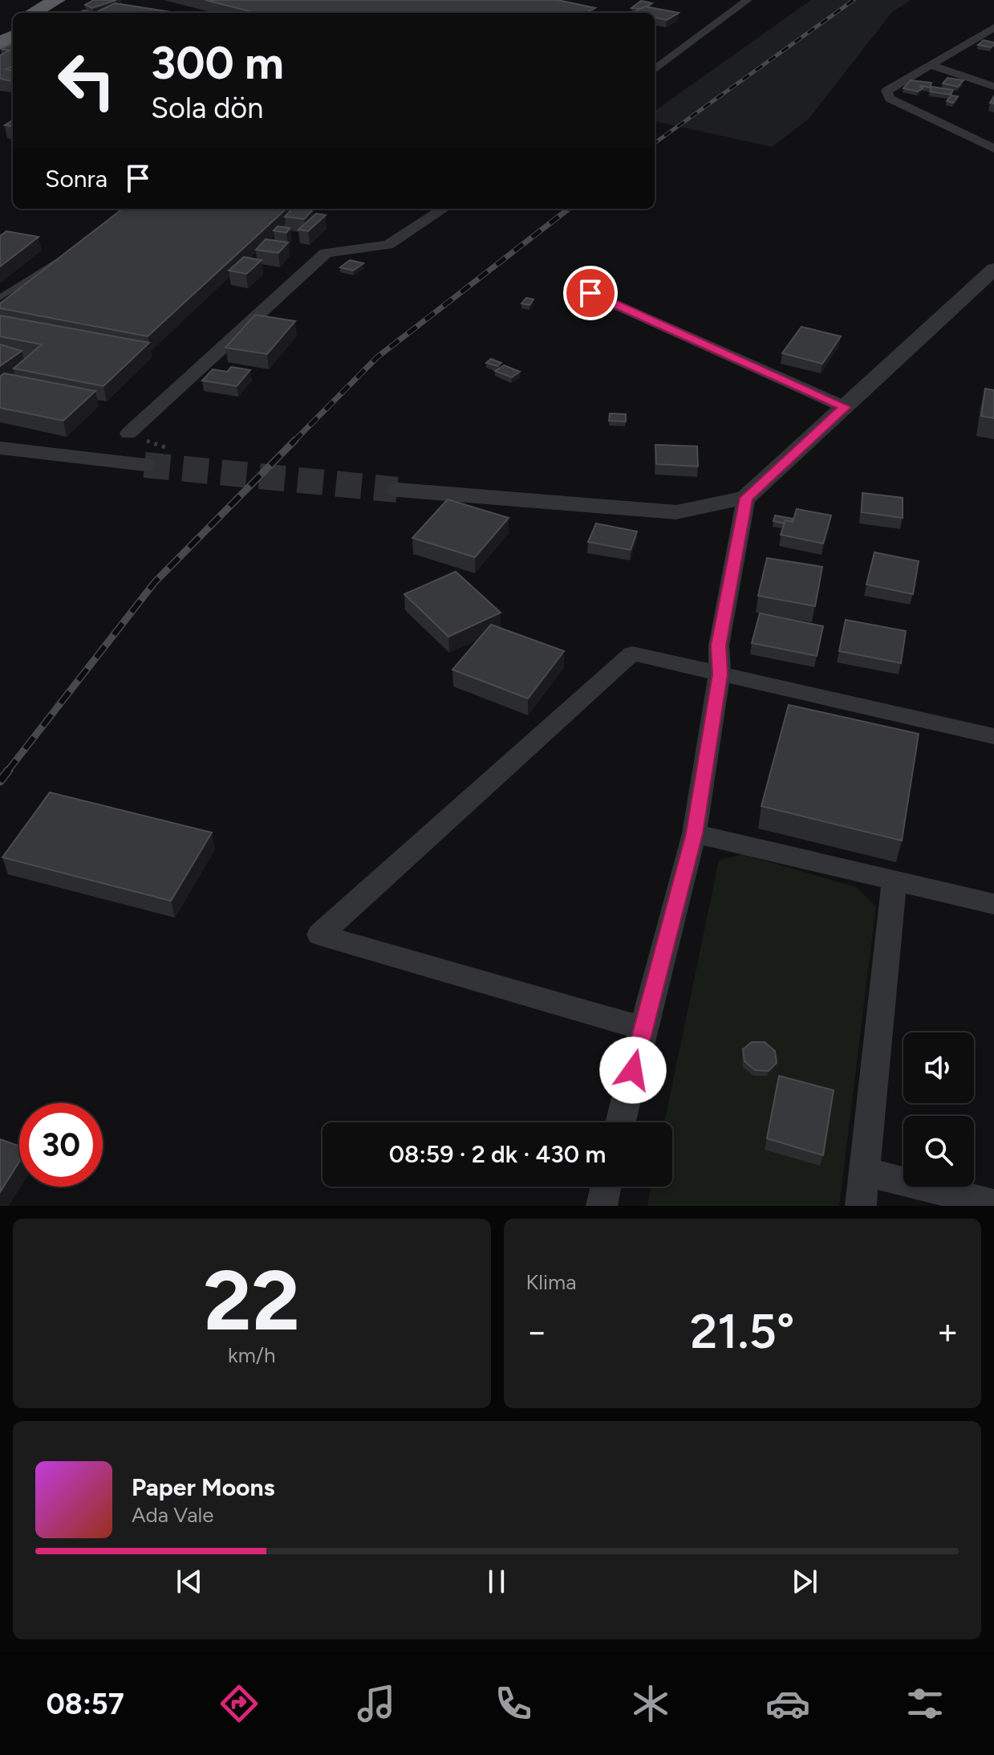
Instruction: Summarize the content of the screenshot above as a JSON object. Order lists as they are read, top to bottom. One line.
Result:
{"page":{"turn":["300 m","Sola dön"],"then":"Sonra","limit":"30","trip":"08:59 · 2 dk · 430 m","tile":[["22","km/h"],"Klima"],"heat":["−","21.5°","+"],"song":["Paper Moons","Ada Vale"],"tabs":"08:57"}}
